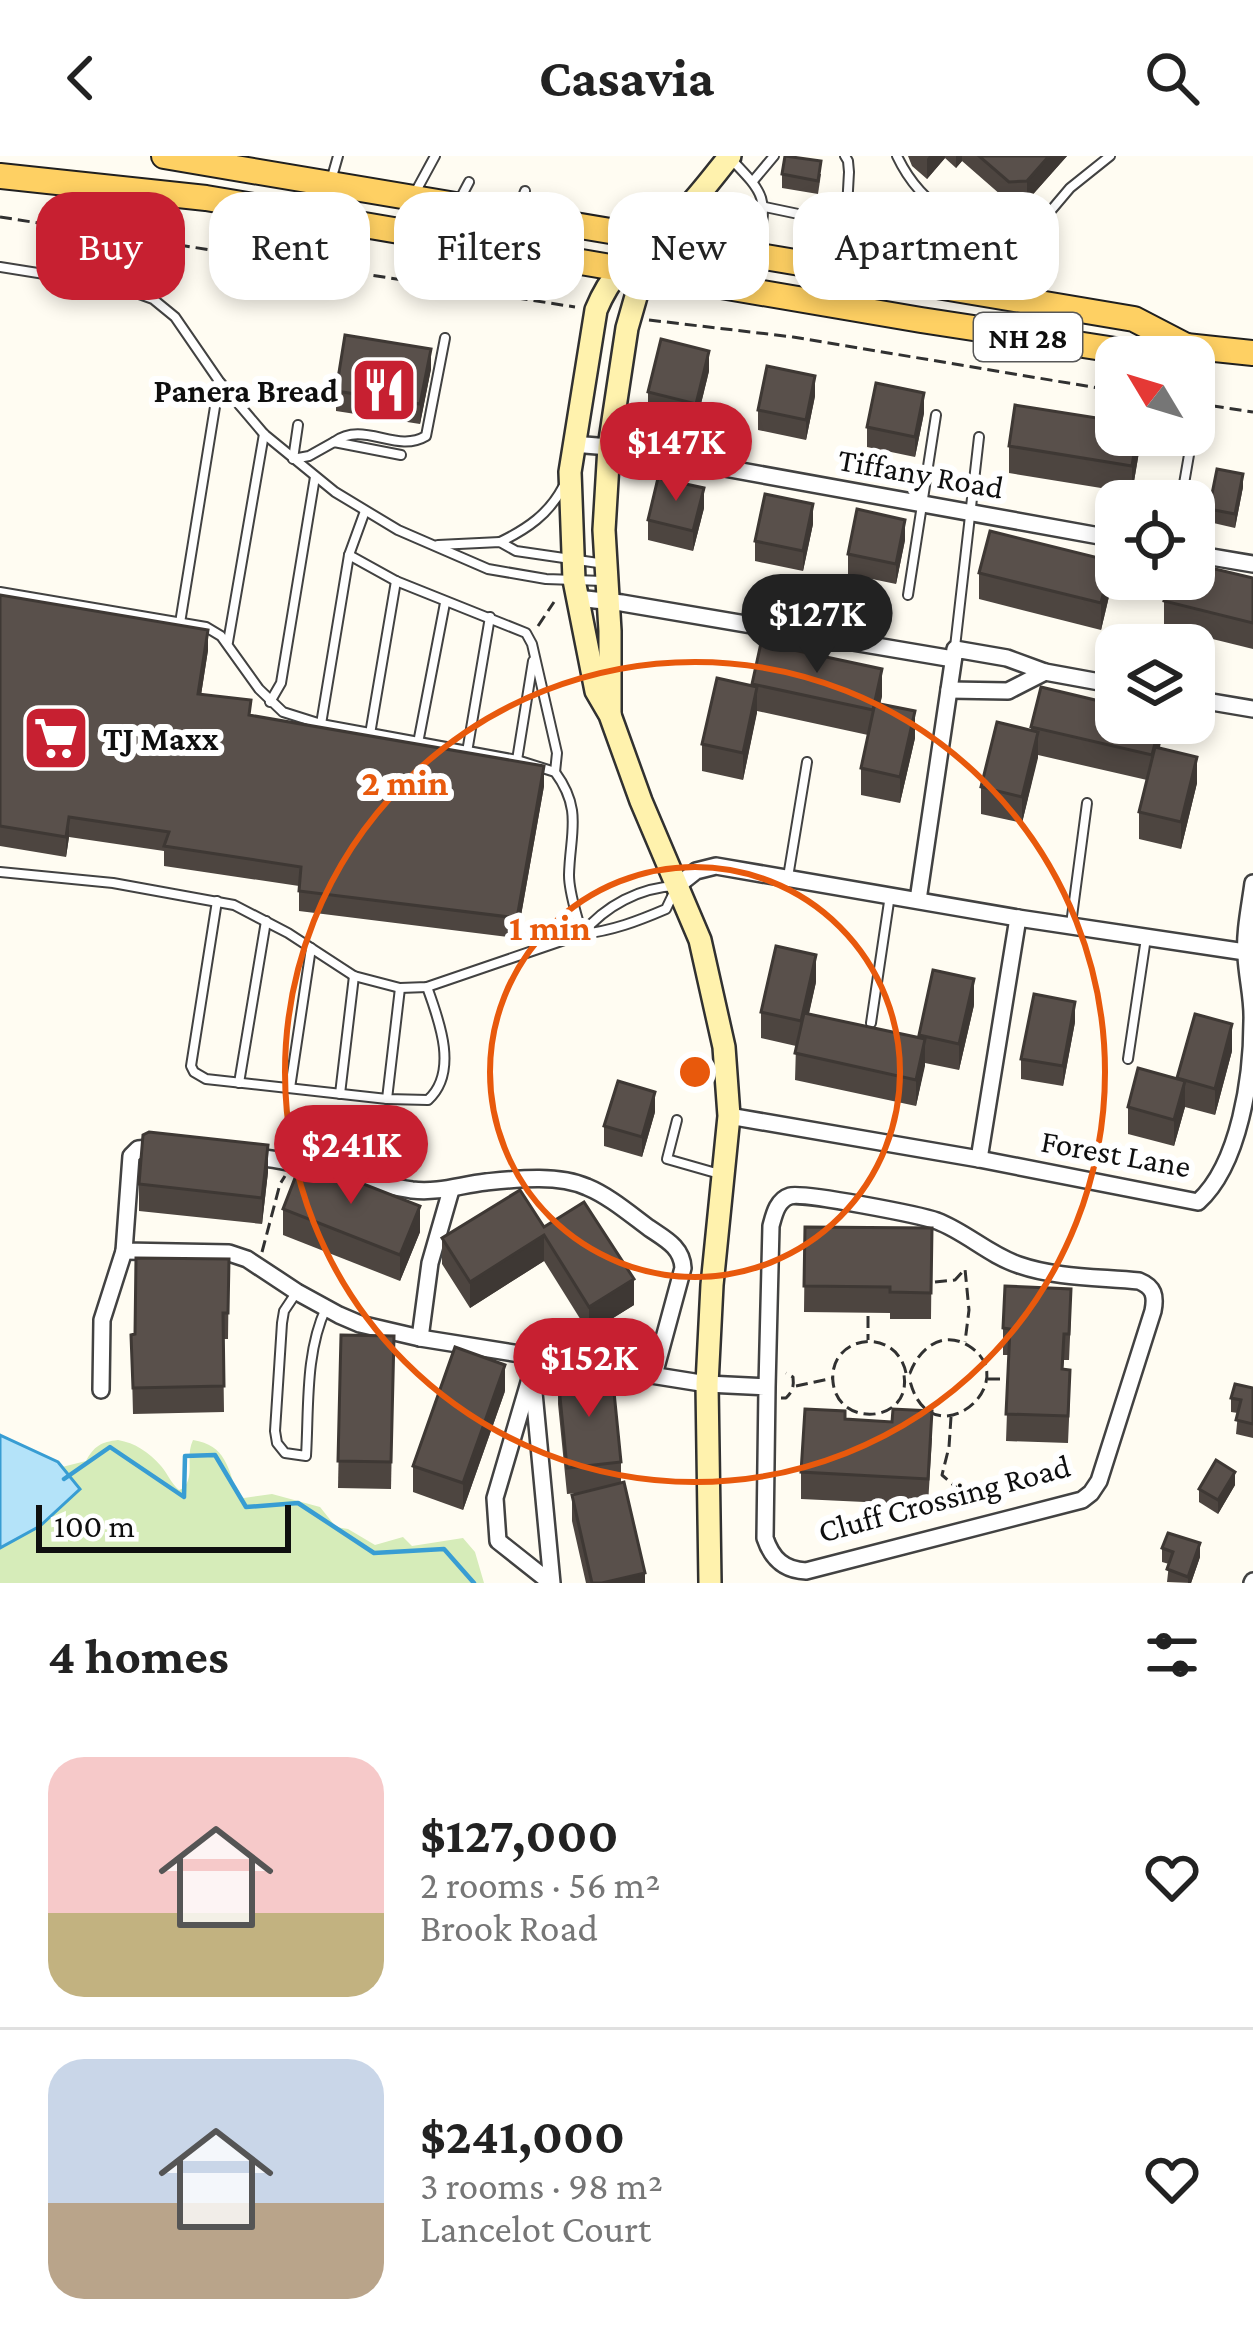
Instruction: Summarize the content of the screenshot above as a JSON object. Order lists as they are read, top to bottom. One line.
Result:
{"streets":{"main road":["NH 28"],"street":["Tiffany Road","Forest Lane","Cluff Crossing Road"]},"places":{"restaurant":["Panera Bread"],"supermarket":["TJ Maxx"]},"scale_bar":"100 m","north":"top left","page":{"header":"Casavia","chip":["Buy","Rent","Filters","New","Apartment"],"price":["$147K","$127K","$241K","$152K"],"scale":"100 m","heading":"4 homes","list":[{"name":"$127,000","note":"2 rooms · 56 m² · Brook Road"},{"name":"$241,000","note":"3 rooms · 98 m² · Lancelot Court"}]},"rings":["2 min","1 min"]}
